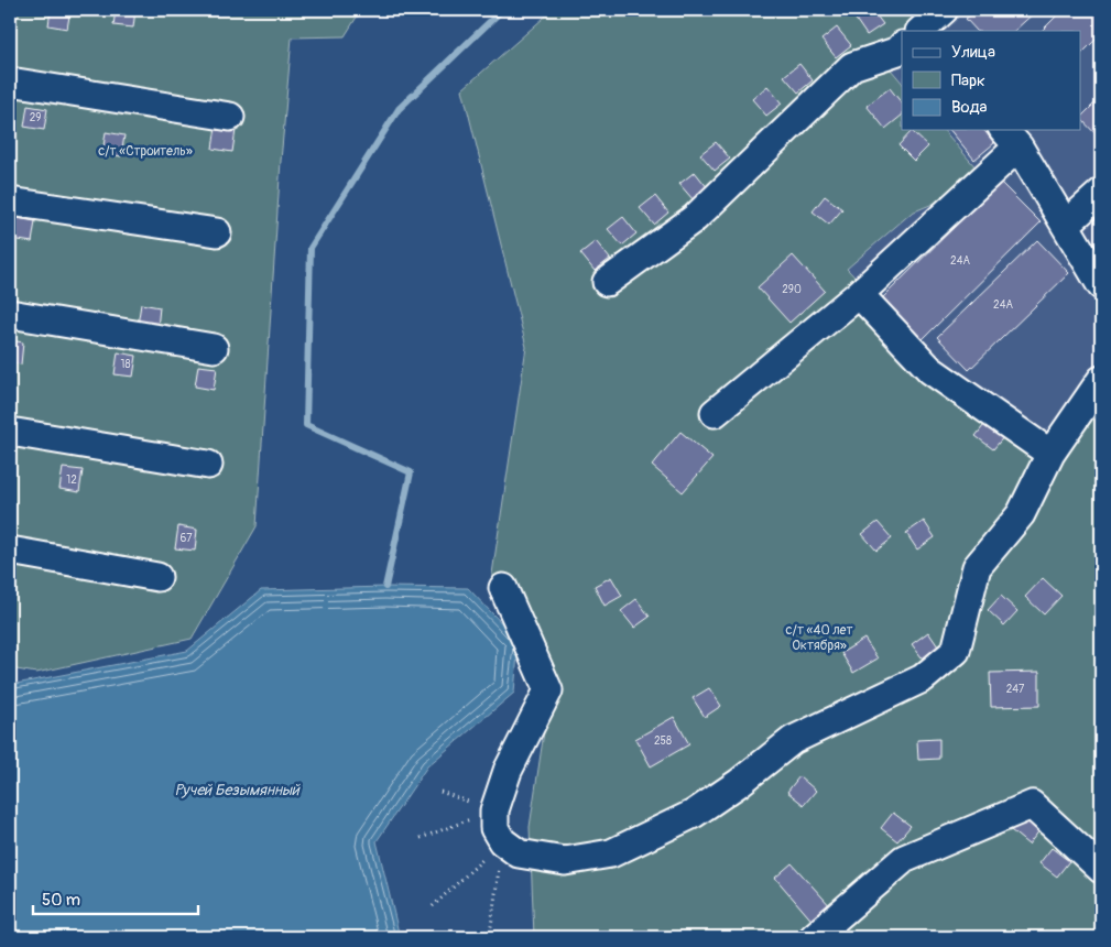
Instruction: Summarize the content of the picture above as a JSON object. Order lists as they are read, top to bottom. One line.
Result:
{"water":["Ручей Безымянный"],"parks":["с/т «Строитель»","с/т «40 лет Октября»"],"house_numbers":["29","24А","290","24А","18","12","67","247","258"],"legend":["Улица","Парк","Вода"],"scale_bar":"50 m"}
